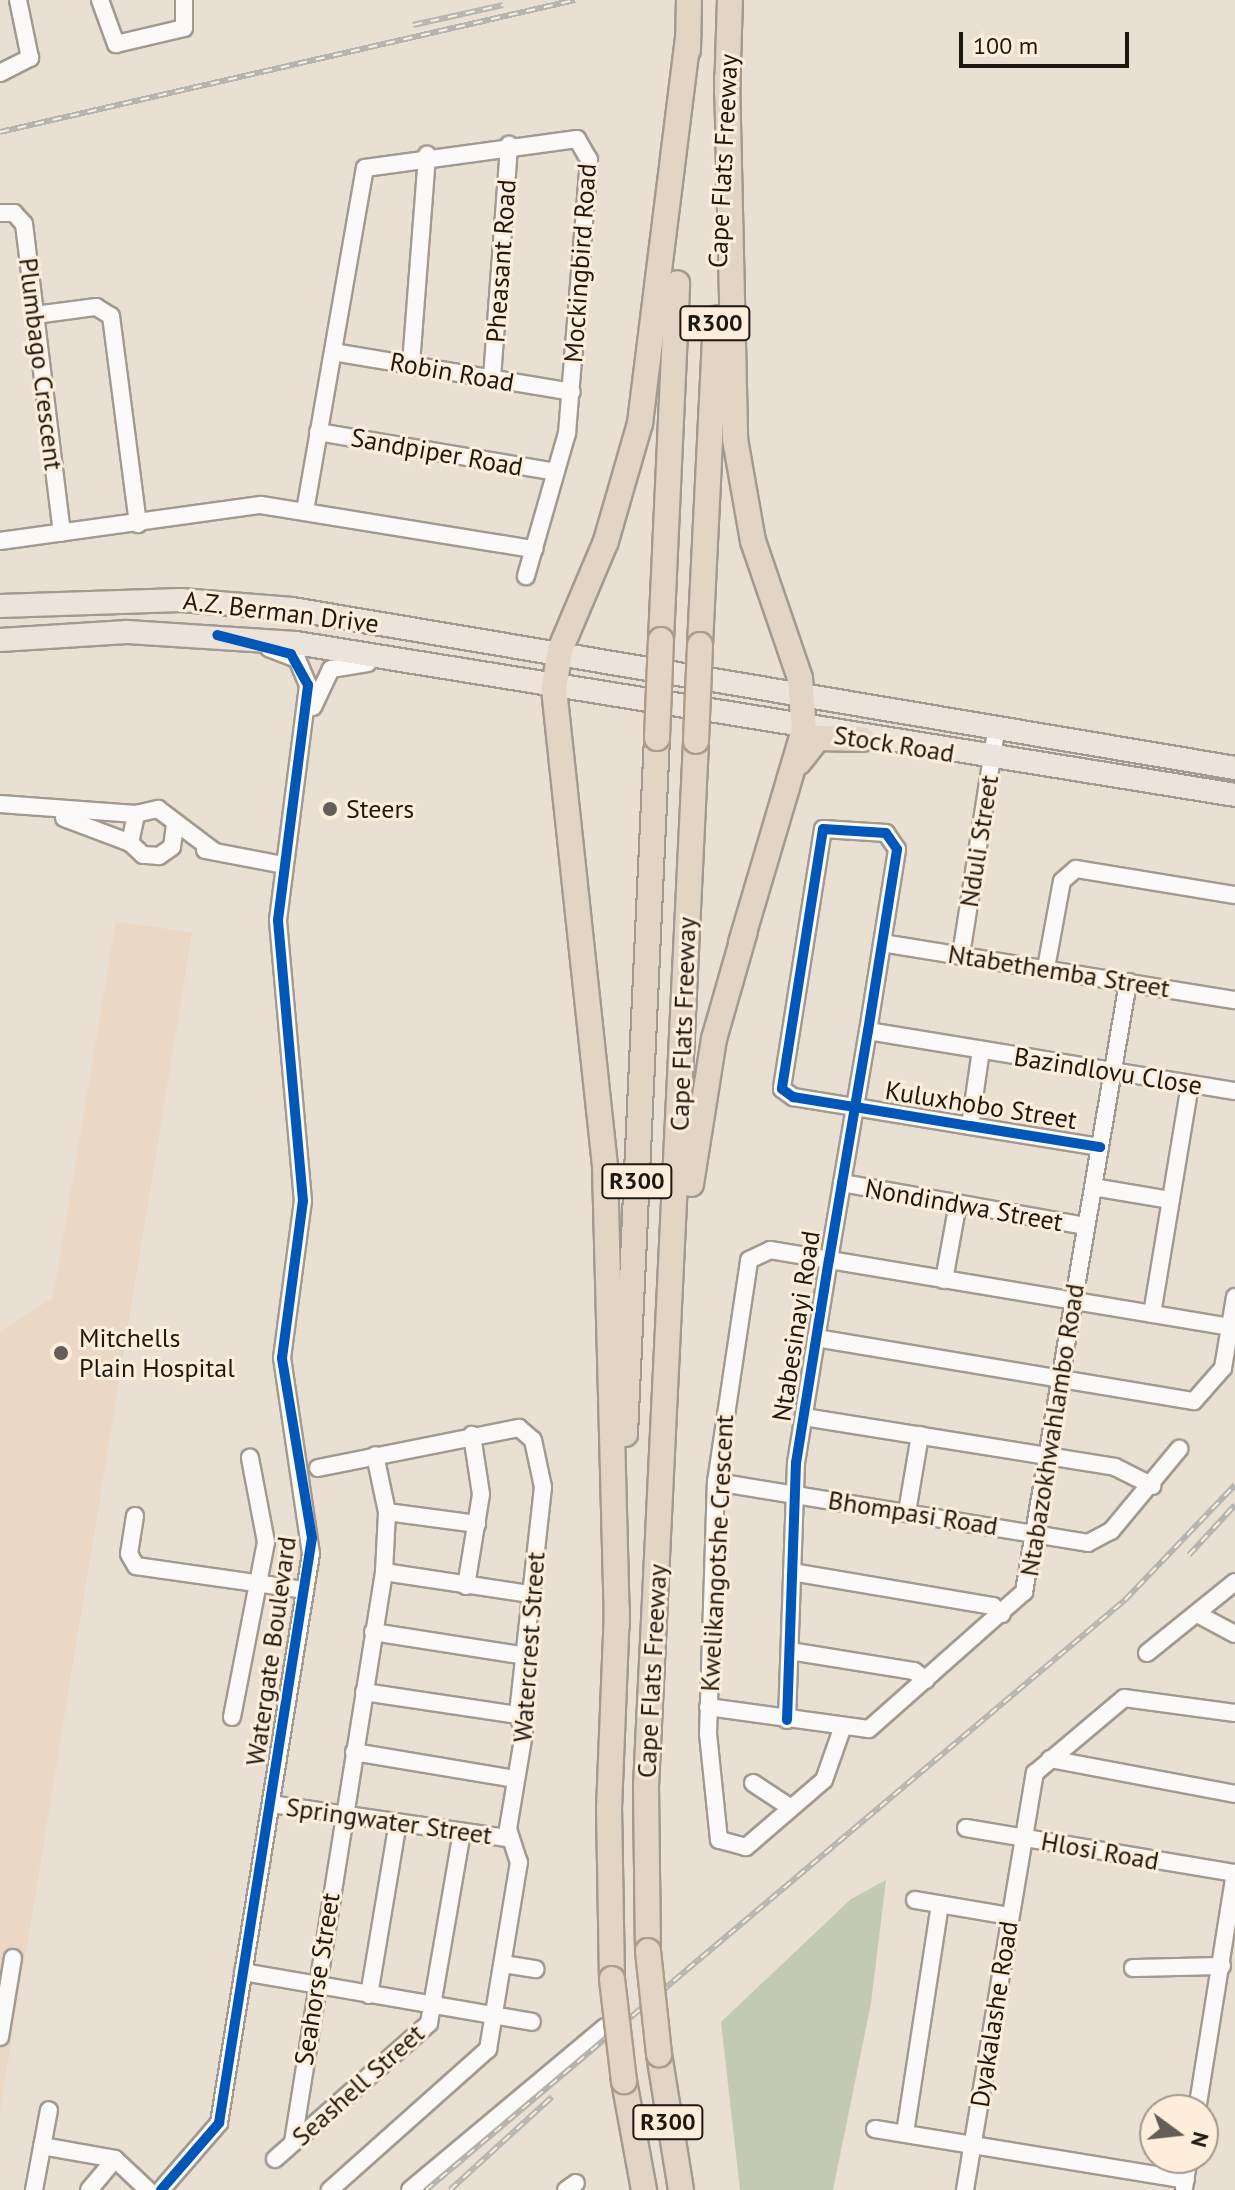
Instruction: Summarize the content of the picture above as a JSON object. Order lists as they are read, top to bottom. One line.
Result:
{"streets":{"highway":["Cape Flats Freeway","R300"],"main road":["A.Z. Berman Drive","Stock Road"],"street":["Pheasant Road","Mockingbird Road","Plumbago Crescent","Robin Road","Sandpiper Road","Nduli Street","Ntabethemba Street","Bazindlovu Close","Kuluxhobo Street","Nondindwa Street","Ntabesinayi Road","Ntabazokhwahlambo Road","Bhompasi Road","Kwelikangotshe Crescent","Watercrest Street","Watergate Boulevard","Springwater Street","Hlosi Road","Seahorse Street","Dyakalashe Road","Seashell Street"]},"crossings":[["Pheasant Road","Mockingbird Road"],["Pheasant Road","Robin Road"],["Mockingbird Road","Robin Road"],["Mockingbird Road","Sandpiper Road"],["A.Z. Berman Drive","Stock Road"],["A.Z. Berman Drive","Watergate Boulevard"],["Stock Road","Nduli Street"],["Nduli Street","Ntabethemba Street"],["Ntabethemba Street","Kuluxhobo Street"],["Ntabethemba Street","Ntabesinayi Road"],["Ntabethemba Street","Ntabazokhwahlambo Road"],["Bazindlovu Close","Kuluxhobo Street"],["Bazindlovu Close","Ntabesinayi Road"],["Bazindlovu Close","Ntabazokhwahlambo Road"],["Kuluxhobo Street","Ntabesinayi Road"],["Kuluxhobo Street","Ntabazokhwahlambo Road"],["Nondindwa Street","Ntabesinayi Road"],["Nondindwa Street","Ntabazokhwahlambo Road"],["Ntabesinayi Road","Ntabazokhwahlambo Road"],["Ntabesinayi Road","Bhompasi Road"],["Ntabesinayi Road","Kwelikangotshe Crescent"],["Ntabazokhwahlambo Road","Bhompasi Road"],["Ntabazokhwahlambo Road","Kwelikangotshe Crescent"],["Bhompasi Road","Kwelikangotshe Crescent"],["Watercrest Street","Springwater Street"],["Watergate Boulevard","Springwater Street"],["Springwater Street","Seahorse Street"],["Hlosi Road","Dyakalashe Road"],["Seahorse Street","Seashell Street"]],"places":["Steers","Mitchells Plain Hospital"],"scale_bar":"100 m","north":"right"}
